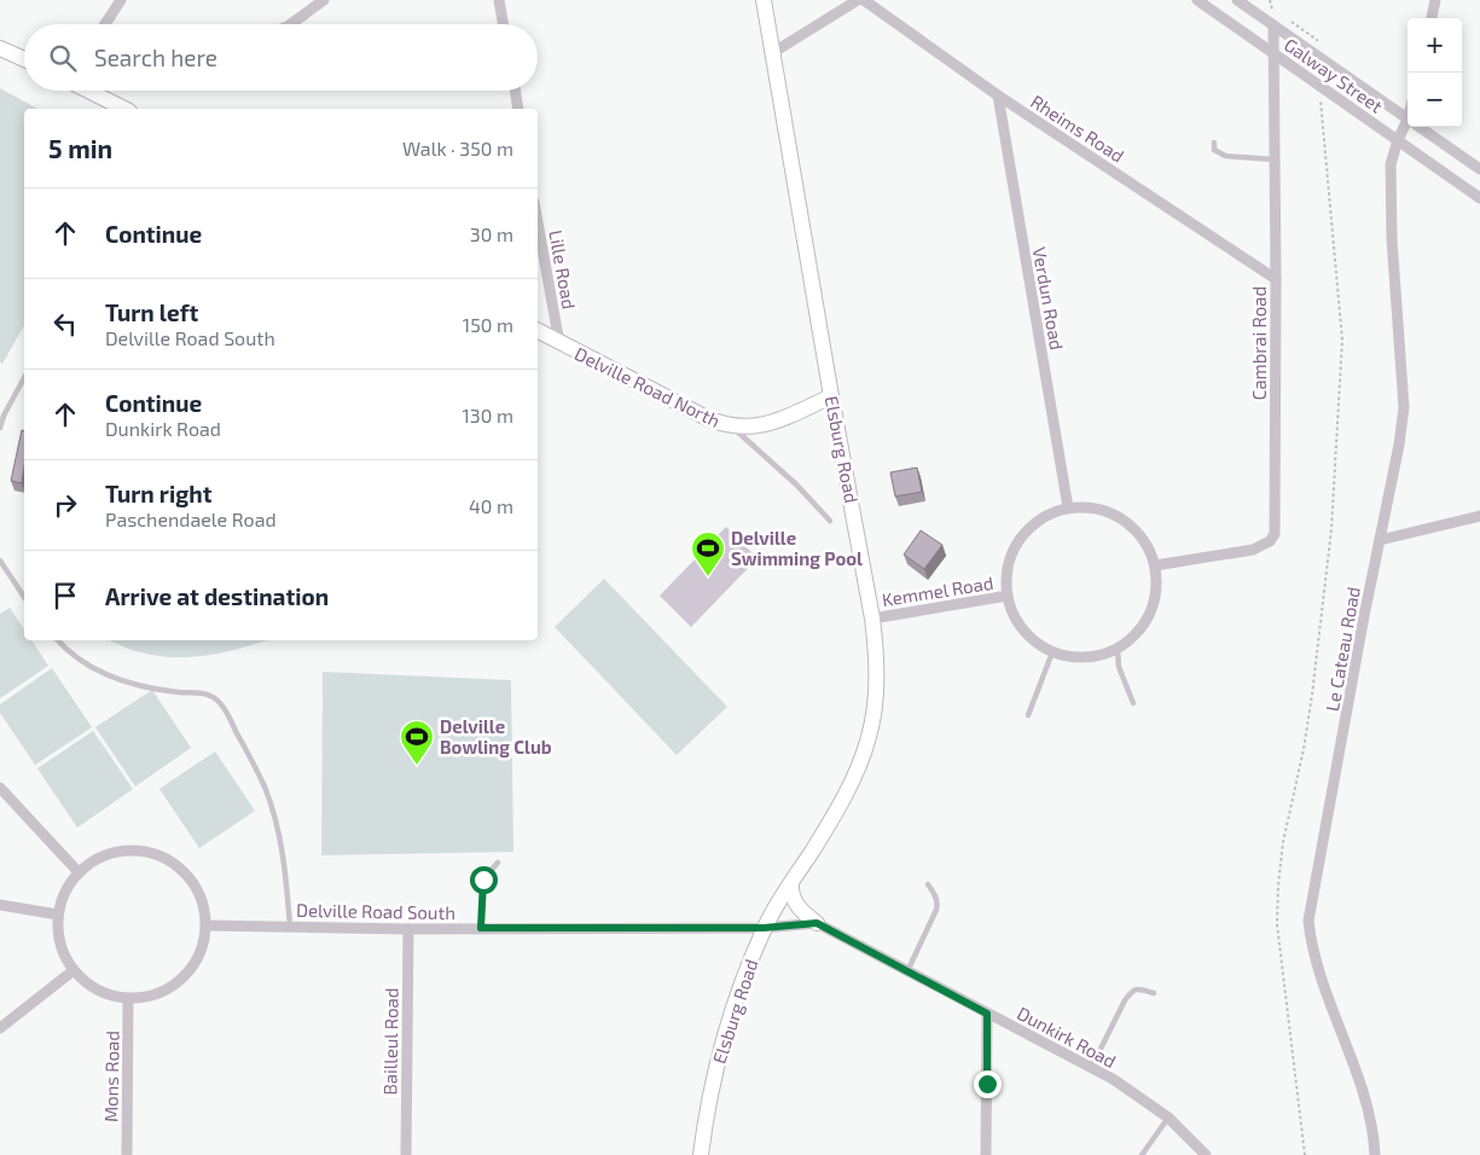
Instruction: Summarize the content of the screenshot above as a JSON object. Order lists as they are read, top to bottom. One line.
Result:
{"streets":{"main road":["Delville Road North","Elsburg Road"],"street":["Galway Street","Rheims Road","Lille Road","Verdun Road","Cambrai Road","Kemmel Road","Le Cateau Road","Delville Road South","Dunkirk Road","Bailleul Road","Mons Road"]},"crossings":[["Galway Street","Cambrai Road"],["Galway Street","Le Cateau Road"],["Rheims Road","Verdun Road"],["Rheims Road","Cambrai Road"],["Lille Road","Delville Road North"],["Verdun Road","Cambrai Road"],["Verdun Road","Kemmel Road"],["Cambrai Road","Kemmel Road"],["Delville Road North","Elsburg Road"],["Elsburg Road","Kemmel Road"],["Elsburg Road","Delville Road South"],["Delville Road South","Bailleul Road"],["Delville Road South","Mons Road"]],"places":{"sports":["Delville Swimming Pool","Delville Bowling Club"]},"page":{"map_buttons":["+","−"],"search":"Search here","heading":["5 min","Walk · 350 m"],"list":[["Continue","30 m"],["Turn left","Delville Road South","150 m"],["Continue","Dunkirk Road","130 m"],["Turn right","Paschendaele Road","40 m"],"Arrive at destination"]}}
